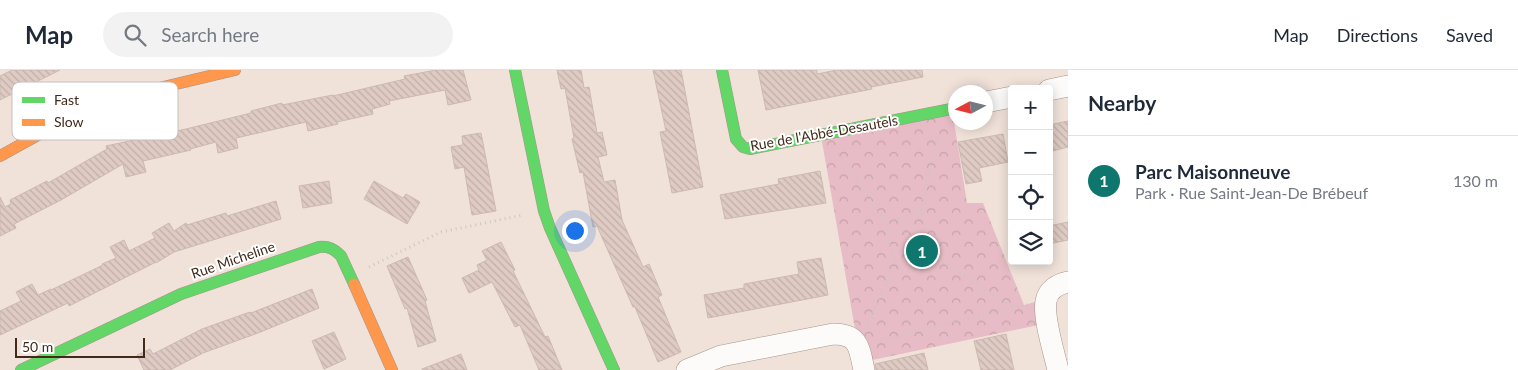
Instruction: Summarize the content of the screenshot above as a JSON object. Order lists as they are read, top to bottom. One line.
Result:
{"streets":{"street":["Rue de l'Abbé-Desautels","Rue Micheline"]},"legend":["Fast","Slow"],"scale_bar":"50 m","north":"left","page":{"header":"Map","search":"Search here","nav":["Map","Directions","Saved"],"heading":"Nearby","map_buttons":["+","−"],"list":[{"mark":"1","name":"Parc Maisonneuve","note":"Park · Rue Saint-Jean-De Brébeuf","value":"130 m"}],"pins":"1","scale":"50 m"}}
